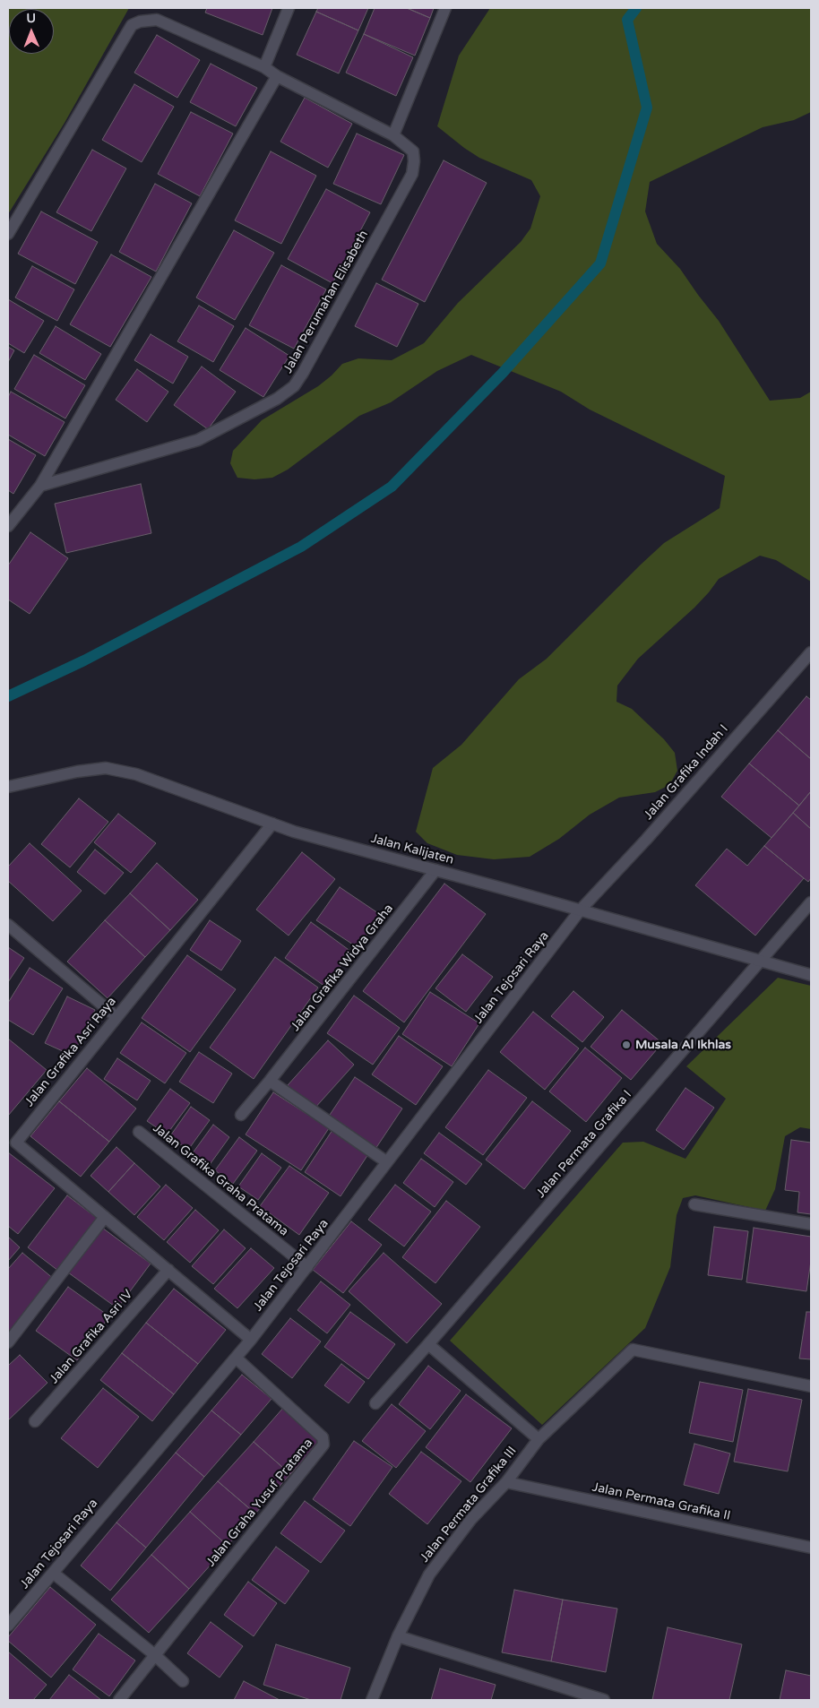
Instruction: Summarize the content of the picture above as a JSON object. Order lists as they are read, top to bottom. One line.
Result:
{"streets":{"street":["Jalan Perumahan Elisabeth","Jalan Grafika Indah I","Jalan Kalijaten","Jalan Grafika Widya Graha","Jalan Tejosari Raya","Jalan Grafika Asri Raya","Jalan Permata Grafika I","Jalan Grafika Graha Pratama","Jalan Grafika Asri IV","Jalan Permata Grafika II","Jalan Graha Yusuf Pratama","Jalan Permata Grafika III"]},"crossings":[["Jalan Grafika Indah I","Jalan Kalijaten"],["Jalan Grafika Indah I","Jalan Tejosari Raya"],["Jalan Kalijaten","Jalan Grafika Widya Graha"],["Jalan Kalijaten","Jalan Tejosari Raya"],["Jalan Kalijaten","Jalan Grafika Asri Raya"],["Jalan Kalijaten","Jalan Permata Grafika I"],["Jalan Tejosari Raya","Jalan Grafika Asri Raya"],["Jalan Tejosari Raya","Jalan Grafika Graha Pratama"],["Jalan Tejosari Raya","Jalan Graha Yusuf Pratama"],["Jalan Grafika Asri Raya","Jalan Grafika Asri IV"],["Jalan Permata Grafika II","Jalan Permata Grafika III"]],"places":["Musala Al Ikhlas"],"north":"top"}
